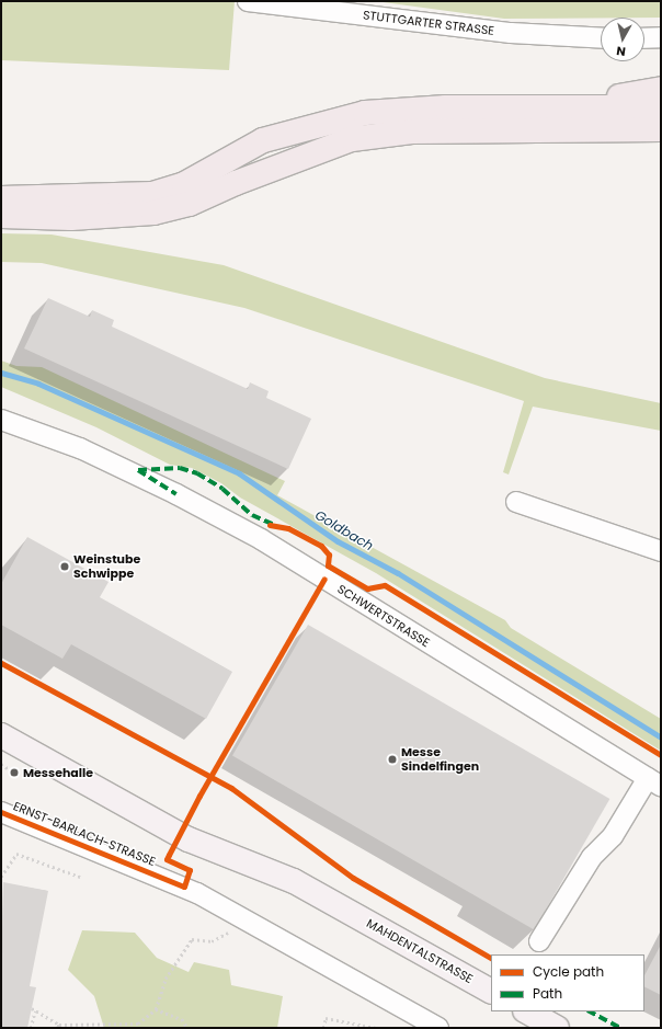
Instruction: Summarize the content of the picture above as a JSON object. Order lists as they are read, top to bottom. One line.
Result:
{"streets":{"main road":["MAHDENTALSTRASSE"],"street":["STUTTGARTER STRASSE","SCHWERTSTRASSE","ERNST-BARLACH-STRASSE"]},"water":["Goldbach"],"places":["Weinstube Schwippe","Messe Sindelfingen","Messehalle"],"legend":["Cycle path","Path"],"north":"bottom"}
